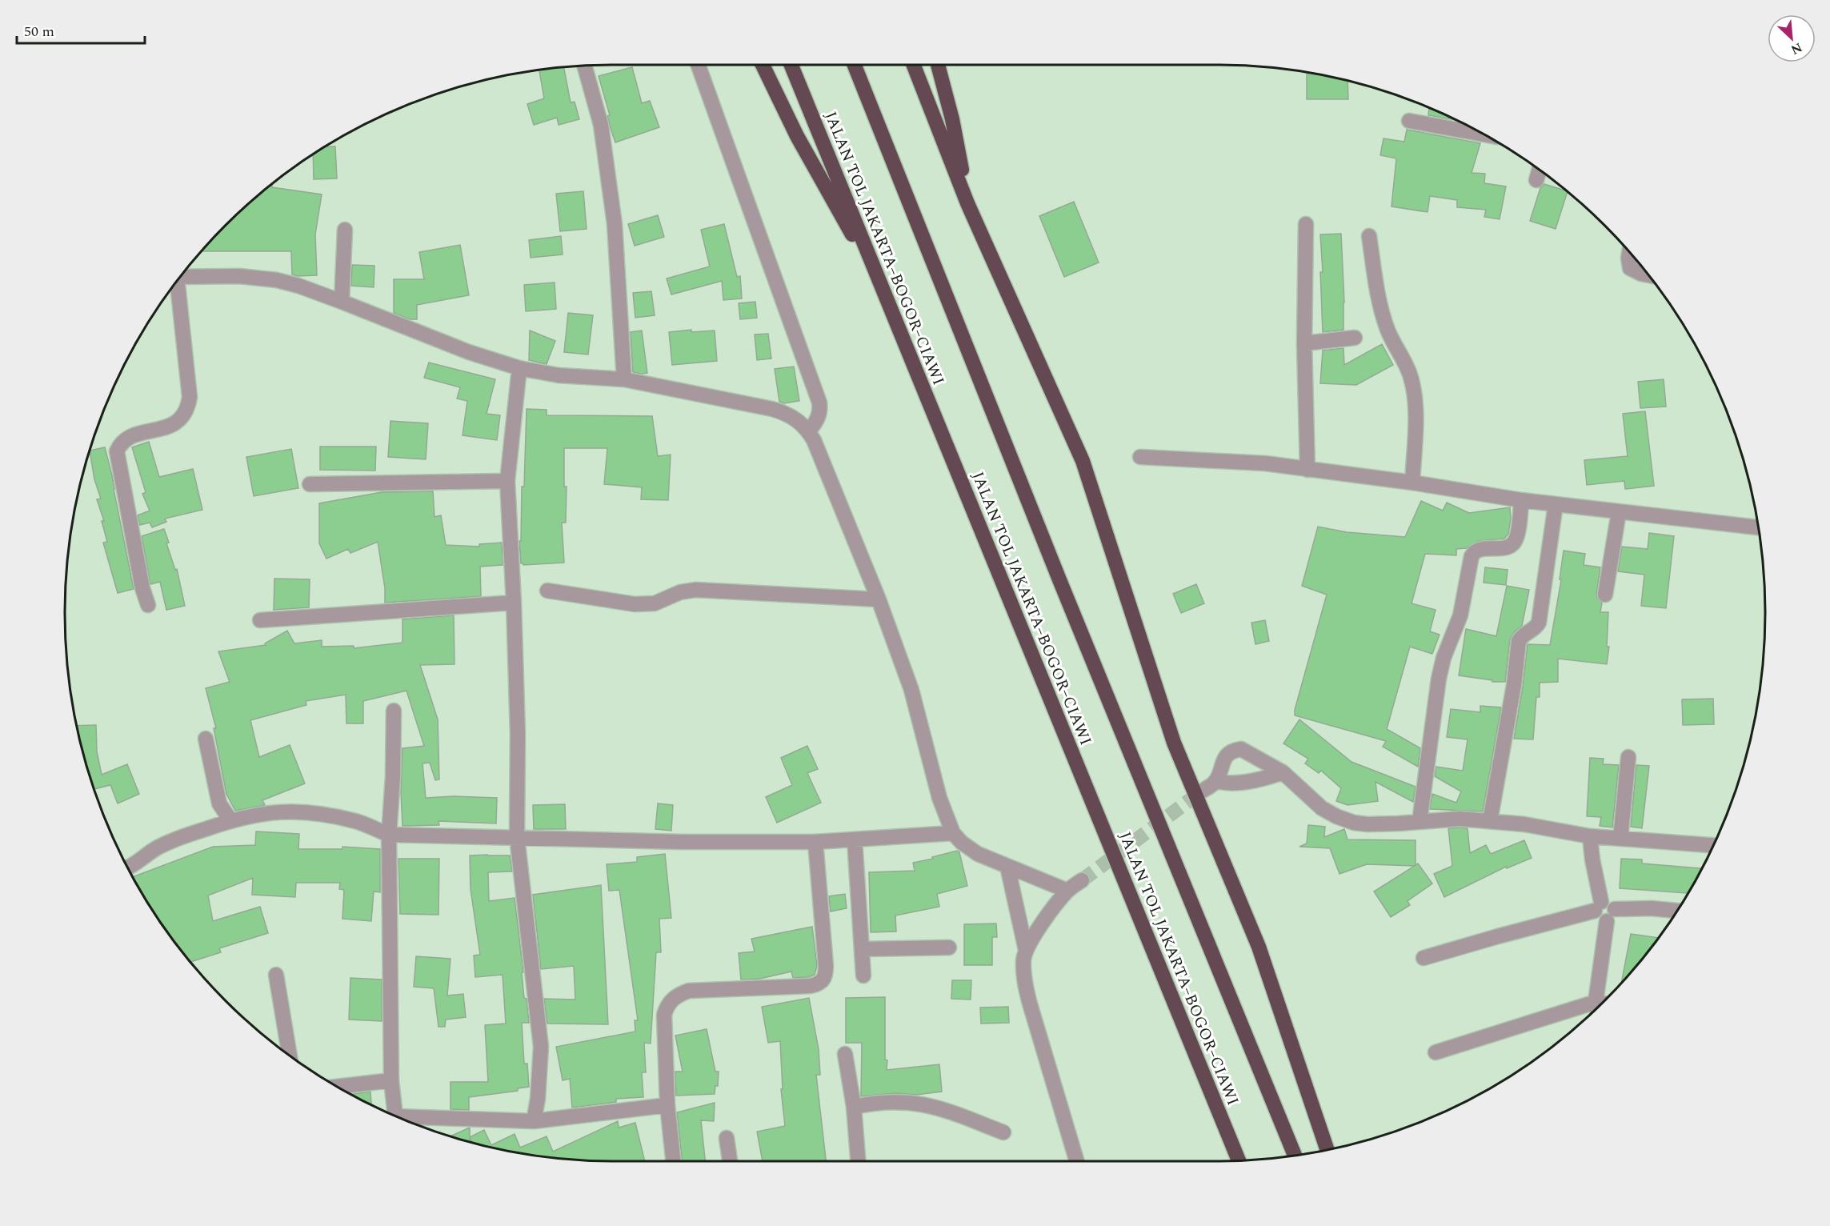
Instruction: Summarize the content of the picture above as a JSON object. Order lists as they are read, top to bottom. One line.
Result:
{"streets":{"highway":["JALAN TOL JAKARTA–BOGOR–CIAWI"]},"scale_bar":"50 m","north":"bottom right"}
